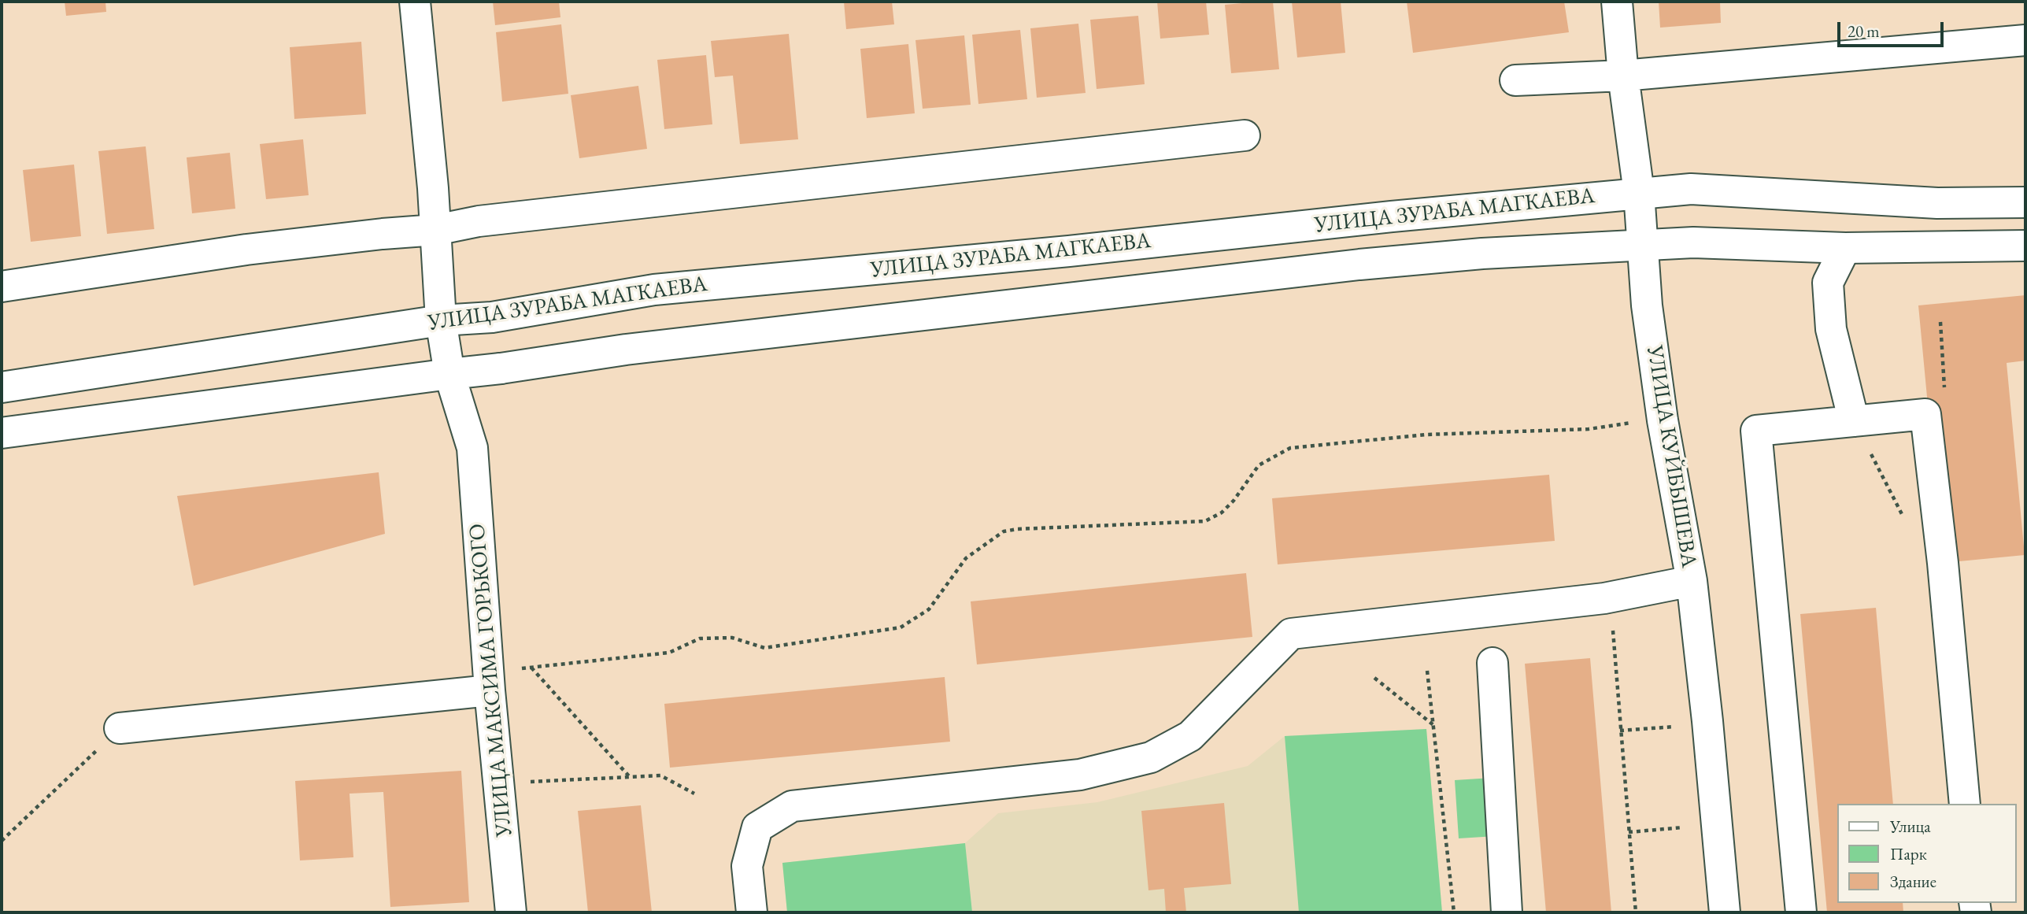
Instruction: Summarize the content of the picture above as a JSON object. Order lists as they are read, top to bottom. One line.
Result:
{"streets":{"main road":["УЛИЦА ЗУРАБА МАГКАЕВА","УЛИЦА КУЙБЫШЕВА","УЛИЦА МАКСИМА ГОРЬКОГО"]},"crossings":[["УЛИЦА ЗУРАБА МАГКАЕВА","УЛИЦА КУЙБЫШЕВА"],["УЛИЦА ЗУРАБА МАГКАЕВА","УЛИЦА МАКСИМА ГОРЬКОГО"]],"legend":["Улица","Парк","Здание"],"scale_bar":"20 m"}
